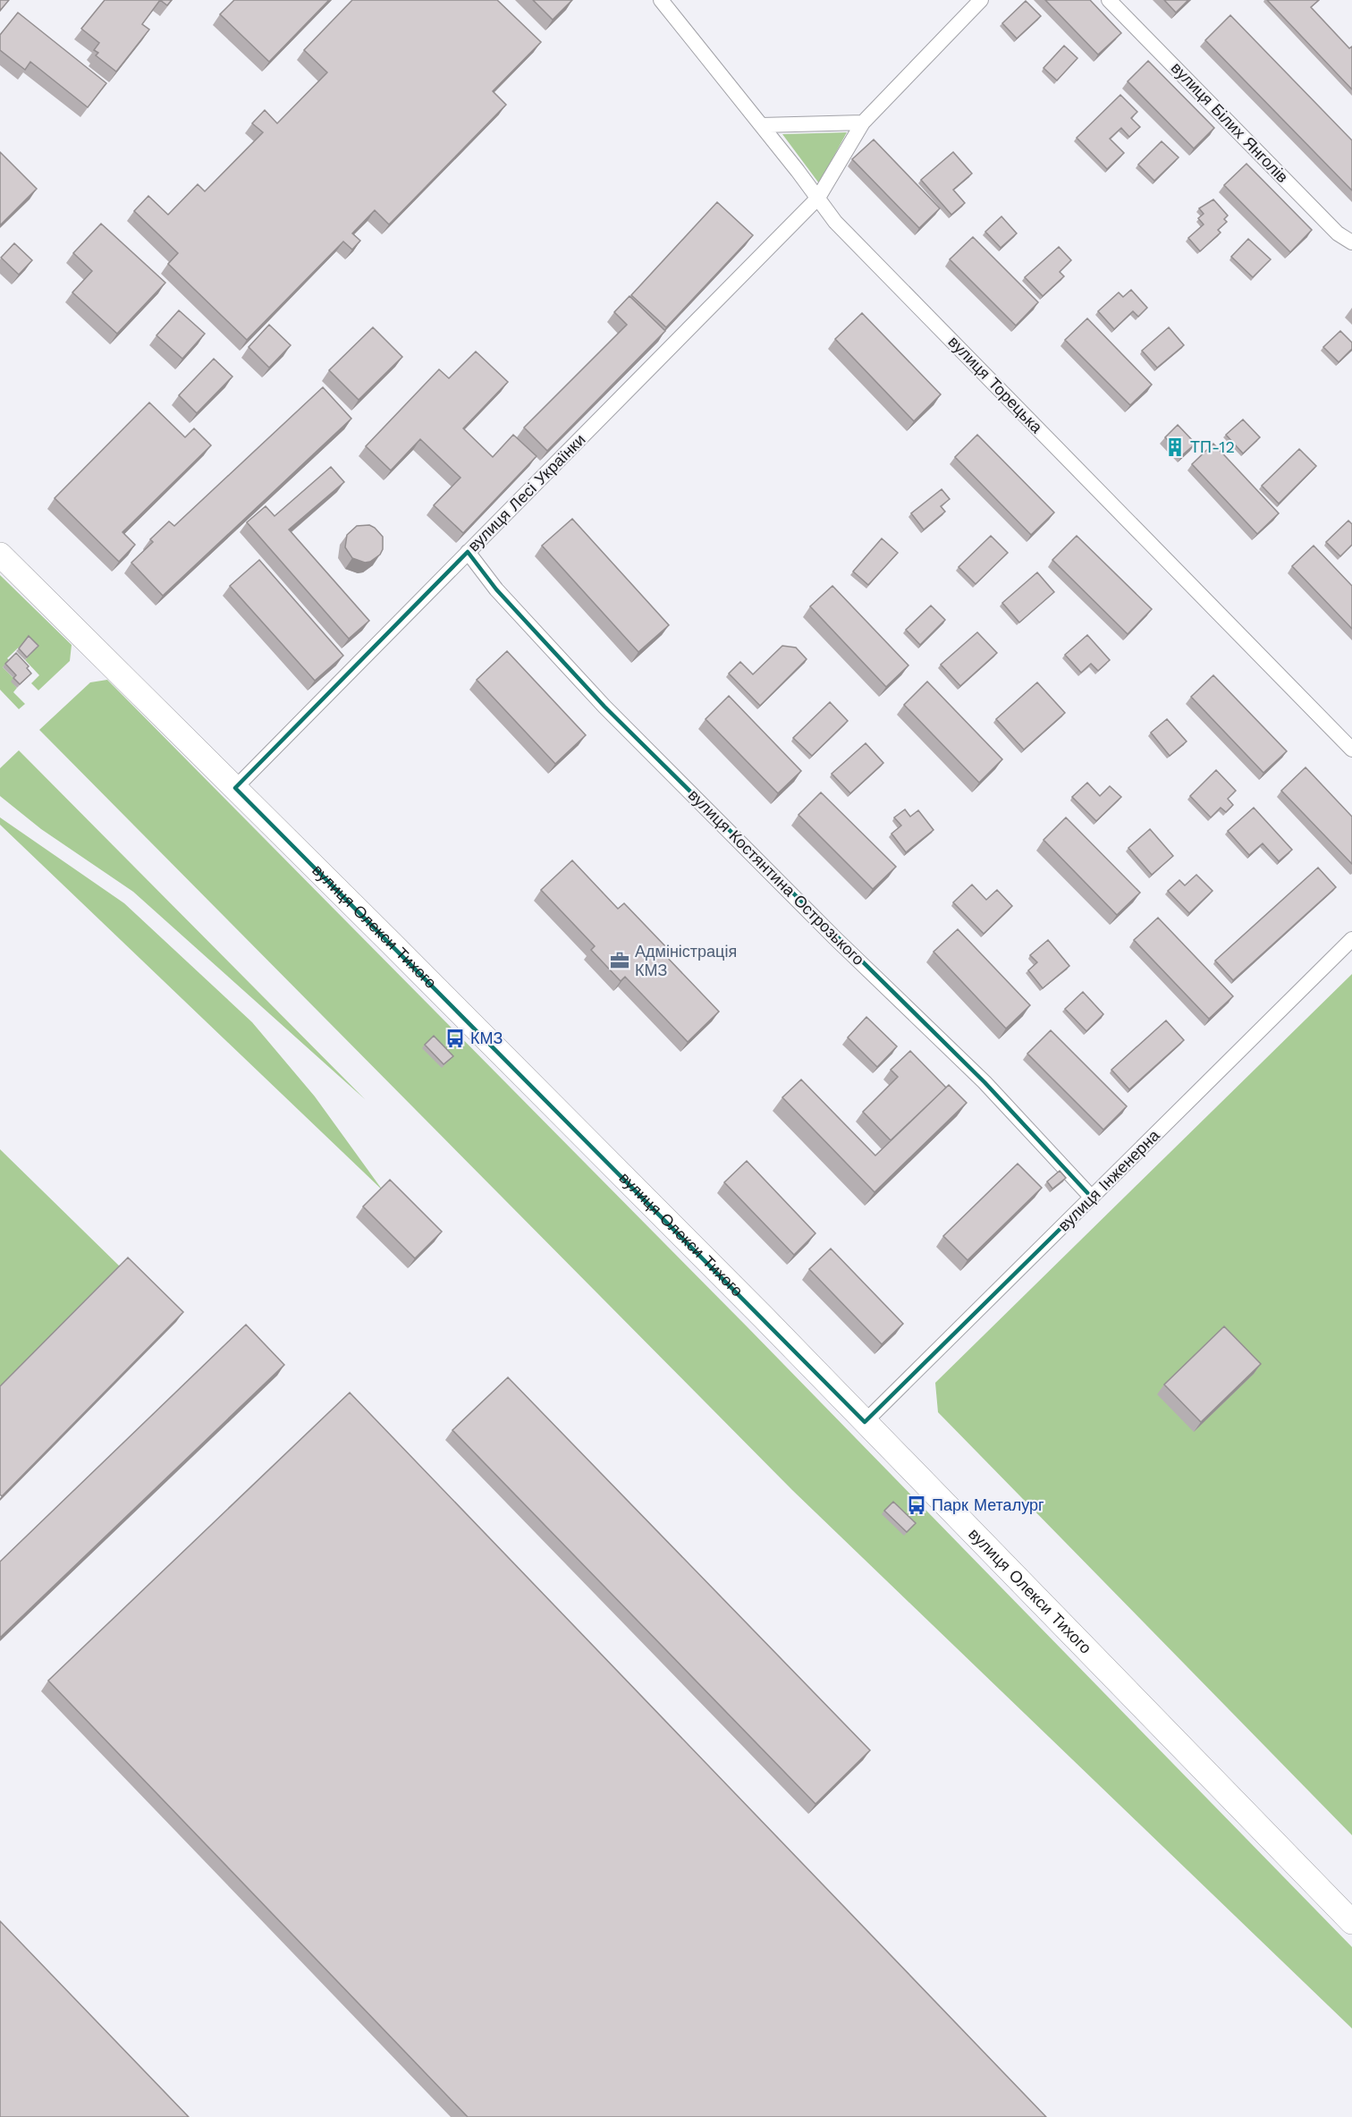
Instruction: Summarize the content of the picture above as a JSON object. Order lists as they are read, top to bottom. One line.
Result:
{"streets":{"main road":["вулиця Олекси Тихого"],"street":["вулиця Білих Янголів","вулиця Торецька","вулиця Лесі Українки","вулиця Костянтина Острозького","вулиця Інженерна"]},"crossings":[["вулиця Торецька","вулиця Лесі Українки"],["вулиця Лесі Українки","вулиця Костянтина Острозького"],["вулиця Лесі Українки","вулиця Олекси Тихого"],["вулиця Костянтина Острозького","вулиця Інженерна"],["вулиця Олекси Тихого","вулиця Інженерна"]],"places":{"building":["ТП-12"],"office":["Адміністрація КМЗ"],"bus stop":["КМЗ","Парк Металург"]}}
